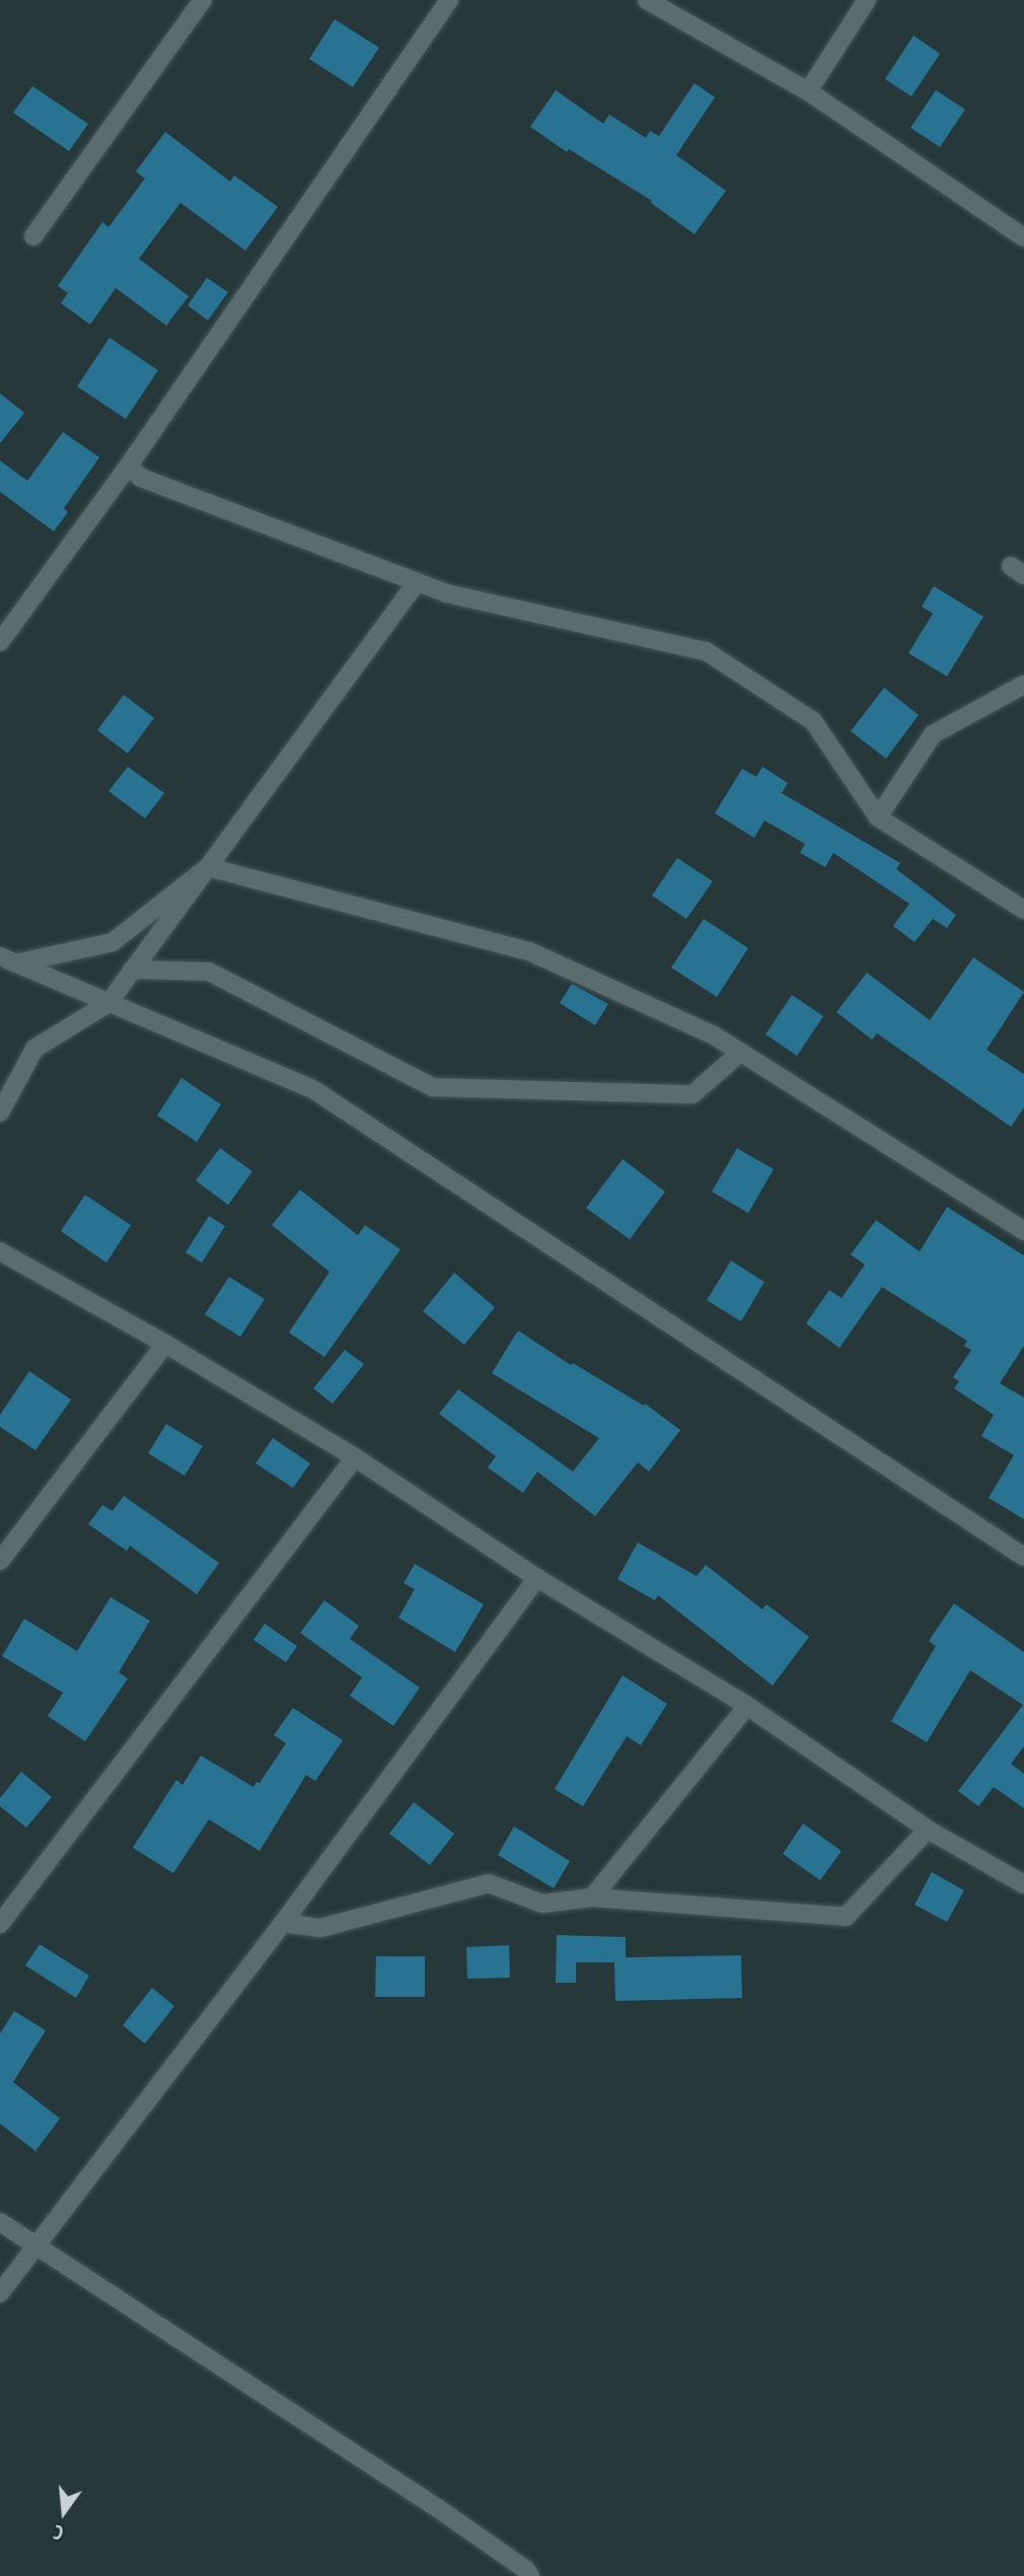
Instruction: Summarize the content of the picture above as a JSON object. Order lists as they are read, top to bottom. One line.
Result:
{"north":"bottom"}
